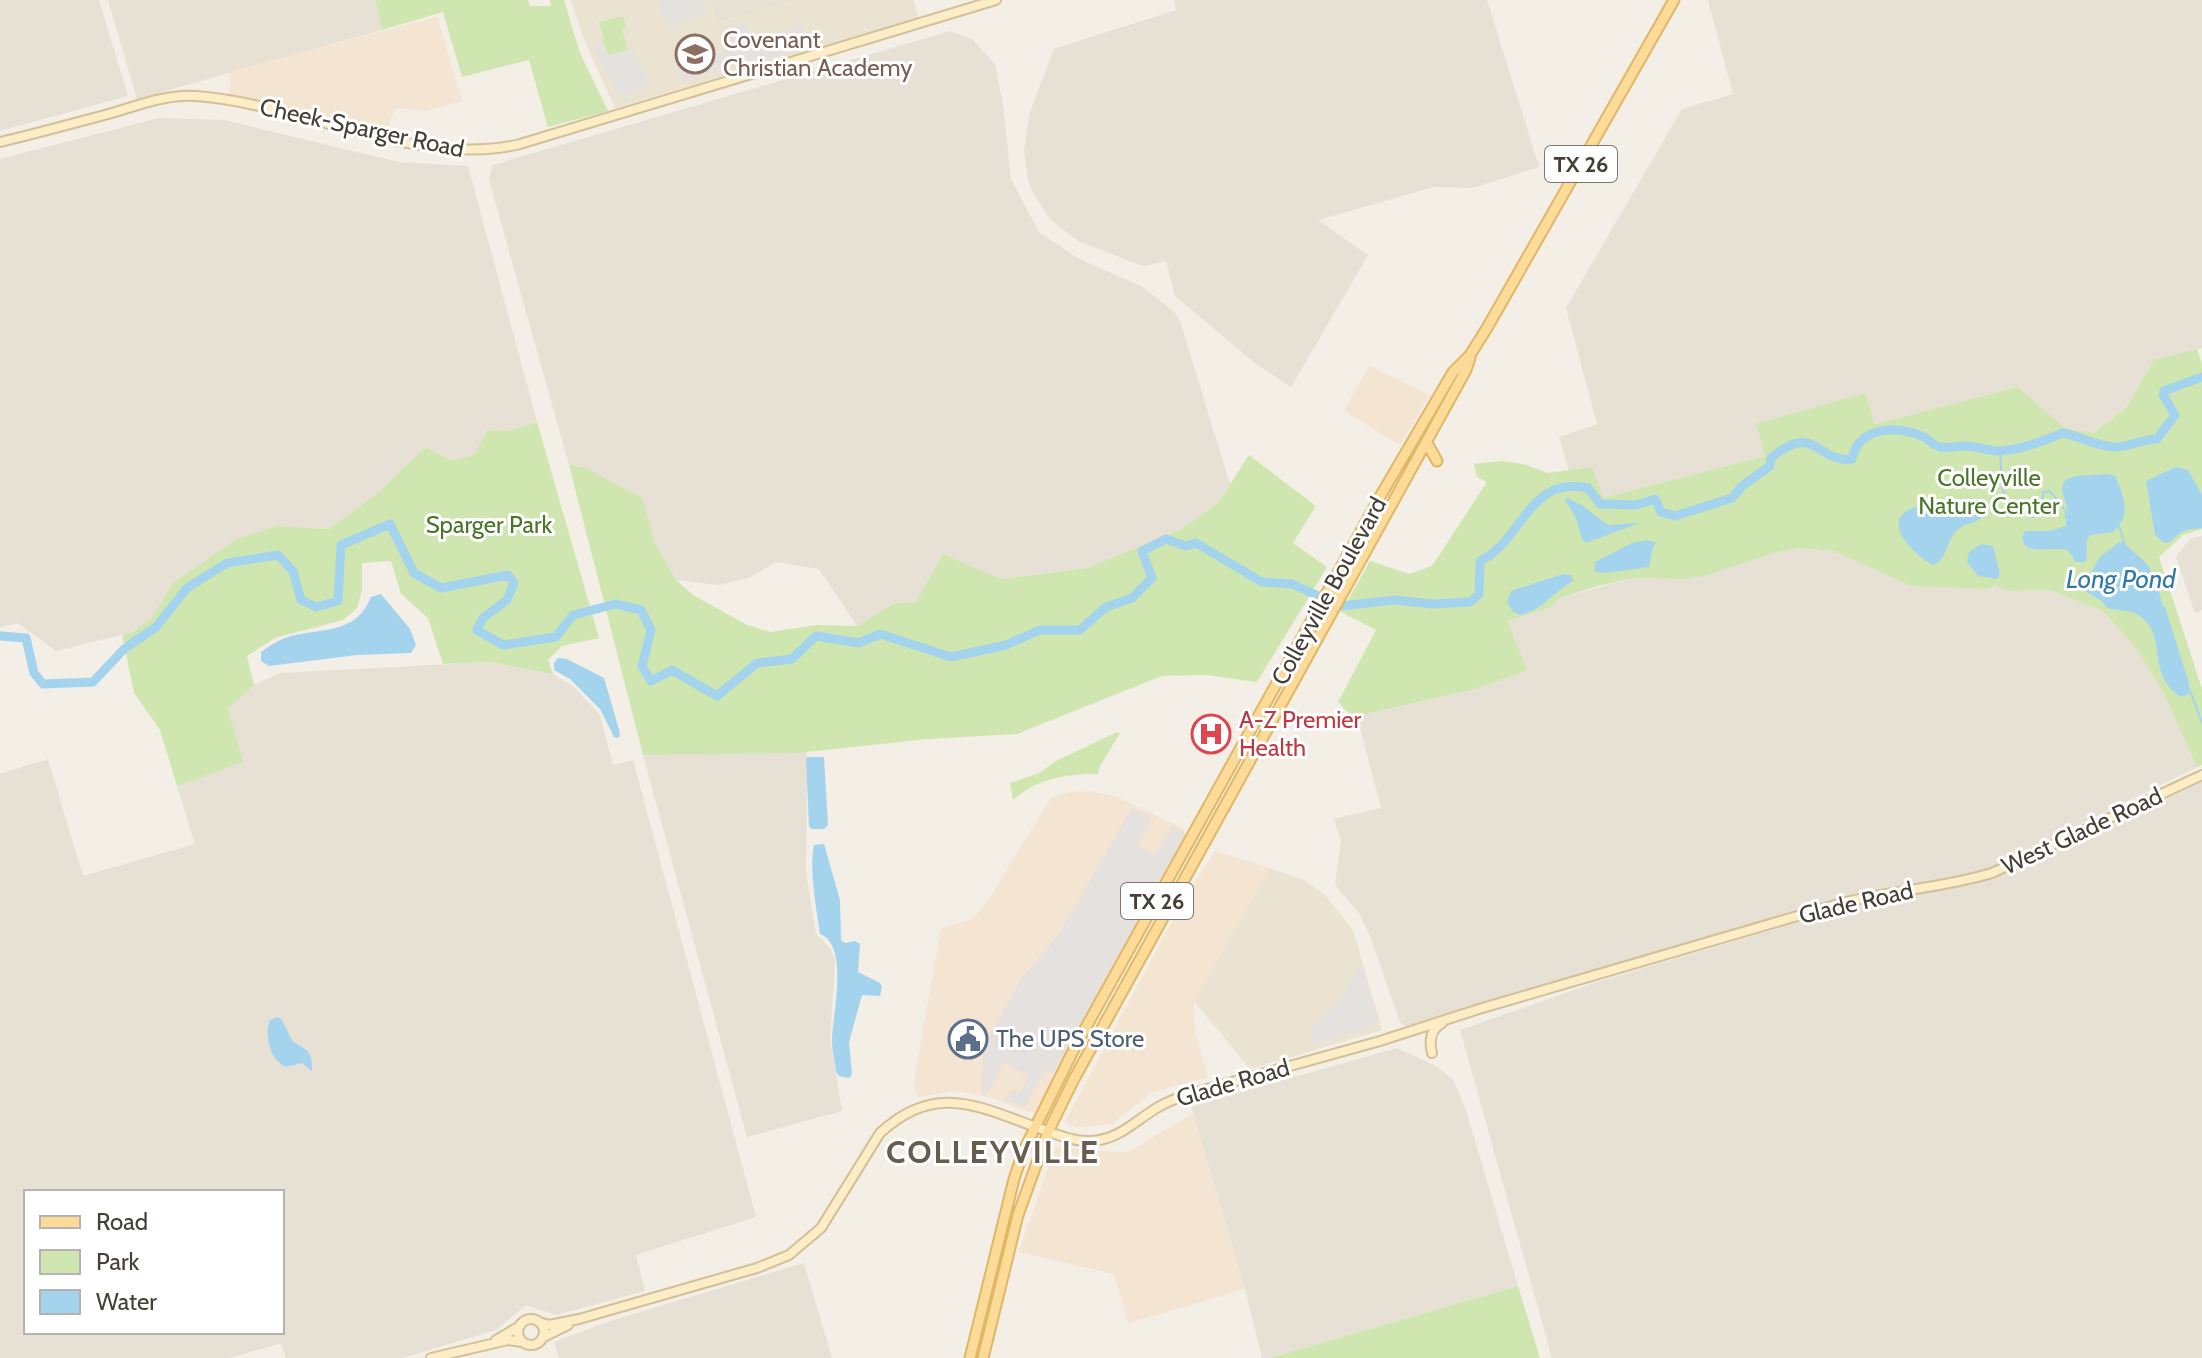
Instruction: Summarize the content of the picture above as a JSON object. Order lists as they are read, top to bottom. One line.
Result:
{"streets":{"main road":["Cheek-Sparger Road","TX 26","Colleyville Boulevard","West Glade Road","Glade Road"]},"crossings":[["Colleyville Boulevard","Glade Road"],["West Glade Road","Glade Road"]],"districts":["COLLEYVILLE"],"water":["Long Pond"],"parks":["Colleyville Nature Center","Sparger Park"],"places":{"school or university":["Covenant Christian Academy"],"hospital":["A-Z Premier Health"],"public building":["The UPS Store"]},"legend":["Road","Park","Water"]}
